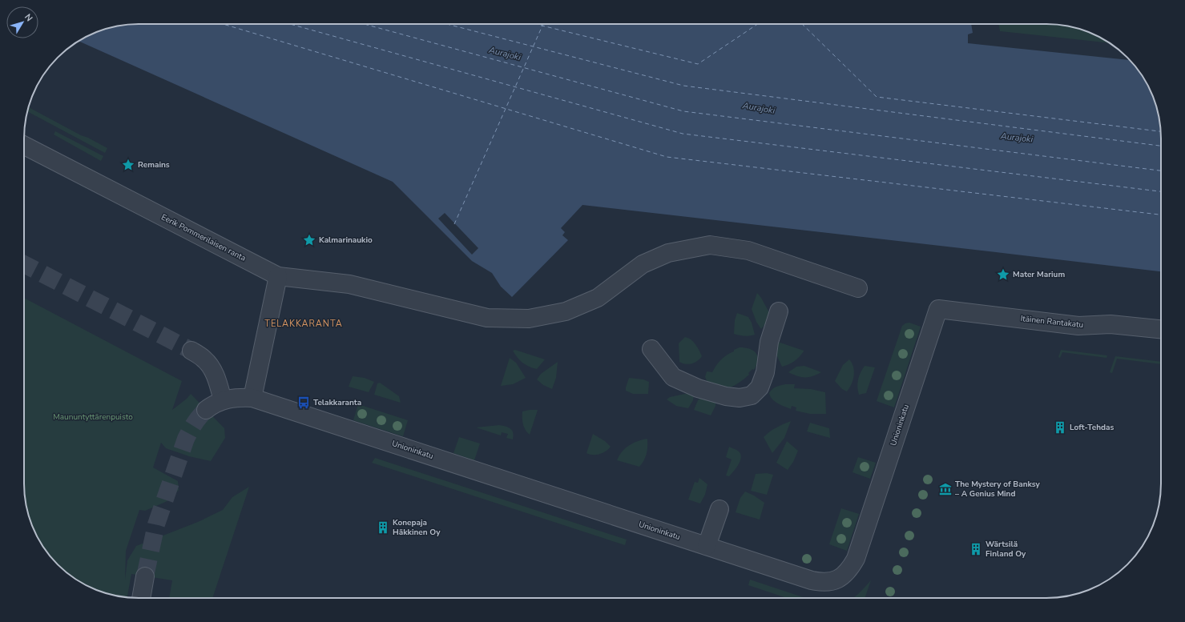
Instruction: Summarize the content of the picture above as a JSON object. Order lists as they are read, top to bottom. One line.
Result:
{"streets":{"street":["Eerik Pommerilaisen ranta","Itäinen Rantakatu","Unioninkatu"]},"crossings":[["Itäinen Rantakatu","Unioninkatu"]],"districts":["TELAKKARANTA"],"water":["Aurajoki"],"parks":["Maununtyttärenpuisto"],"places":{"place":["Remains","Kalmarinaukio","Mater Marium"],"bus stop":["Telakkaranta"],"building":["Loft-Tehdas","Konepaja Häkkinen Oy","Wärtsilä Finland Oy"],"museum":["The Mystery of Banksy – A Genius Mind"]},"north":"top right"}
